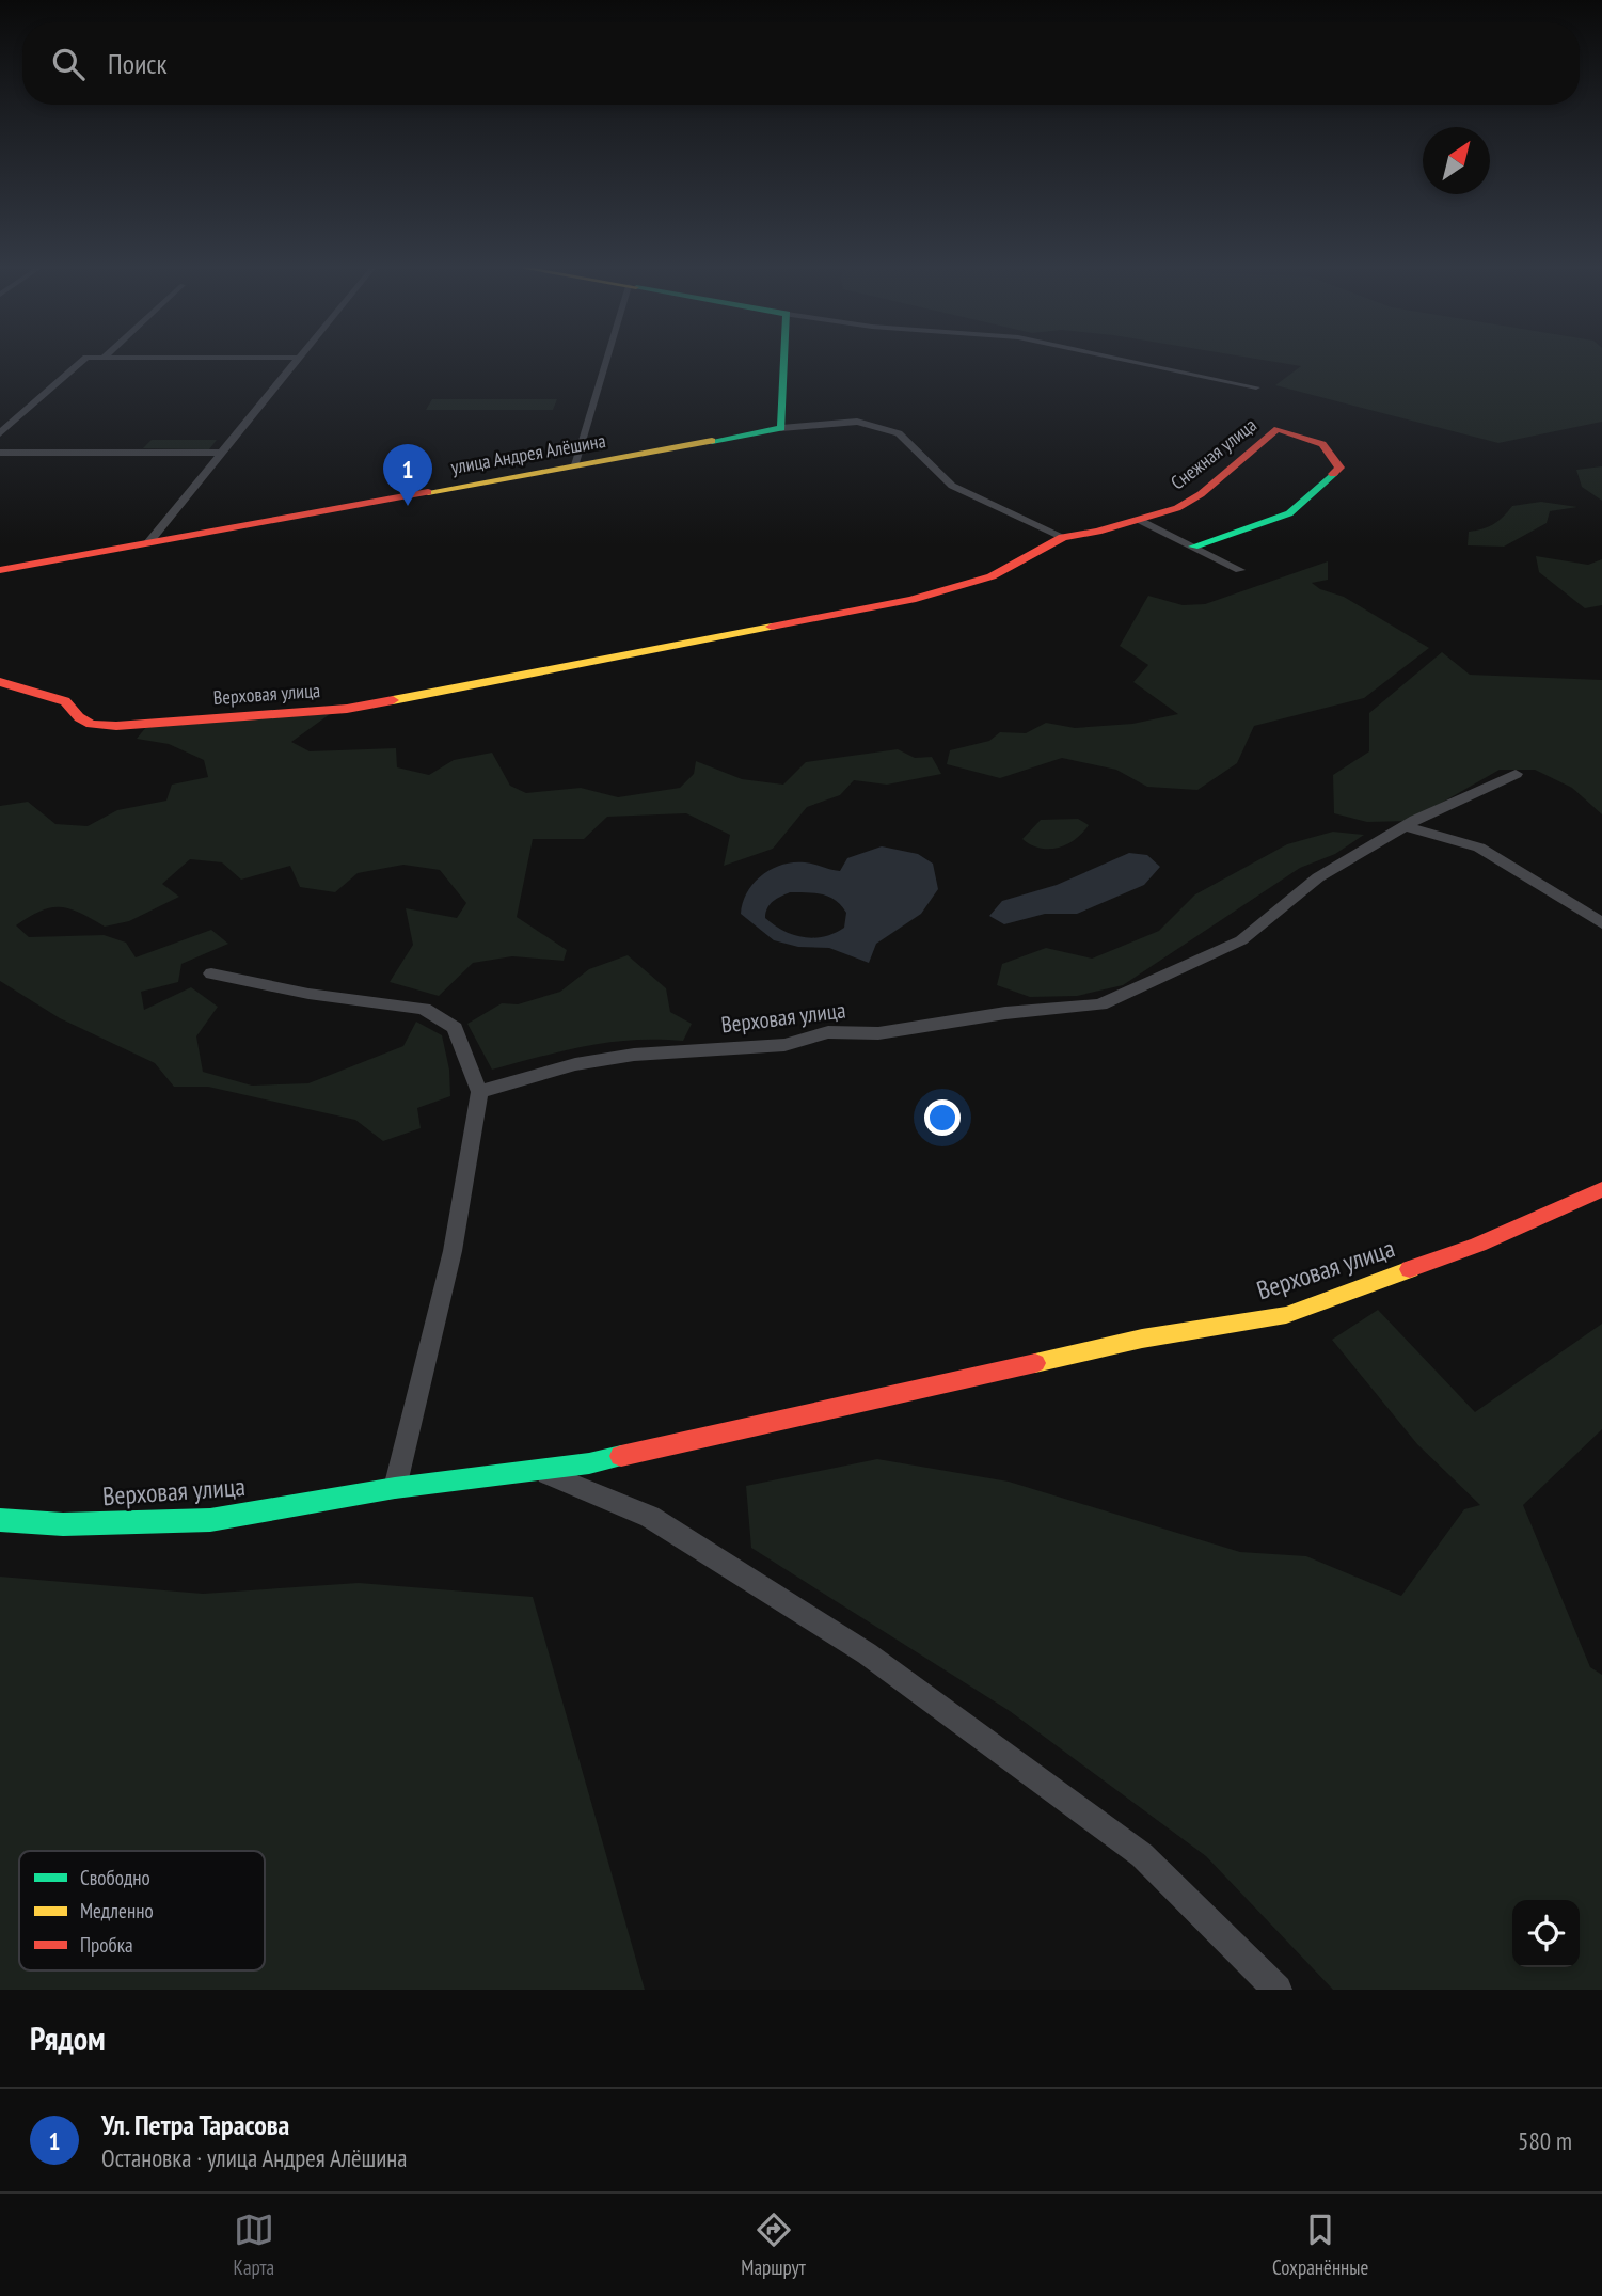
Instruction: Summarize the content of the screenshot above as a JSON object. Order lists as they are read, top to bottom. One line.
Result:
{"streets":{"street":["улица Андрея Алёшина","Снежная улица","Верховая улица"]},"crossings":[["Снежная улица","Верховая улица"]],"legend":["Свободно","Медленно","Пробка"],"north":"top right","page":{"search":"Поиск","pins":"1","heading":"Рядом","list":[{"mark":"1","name":"Ул. Петра Тарасова","note":"Остановка · улица Андрея Алёшина","value":"580 m"}],"nav":["Карта","Маршрут","Сохранённые"]}}
